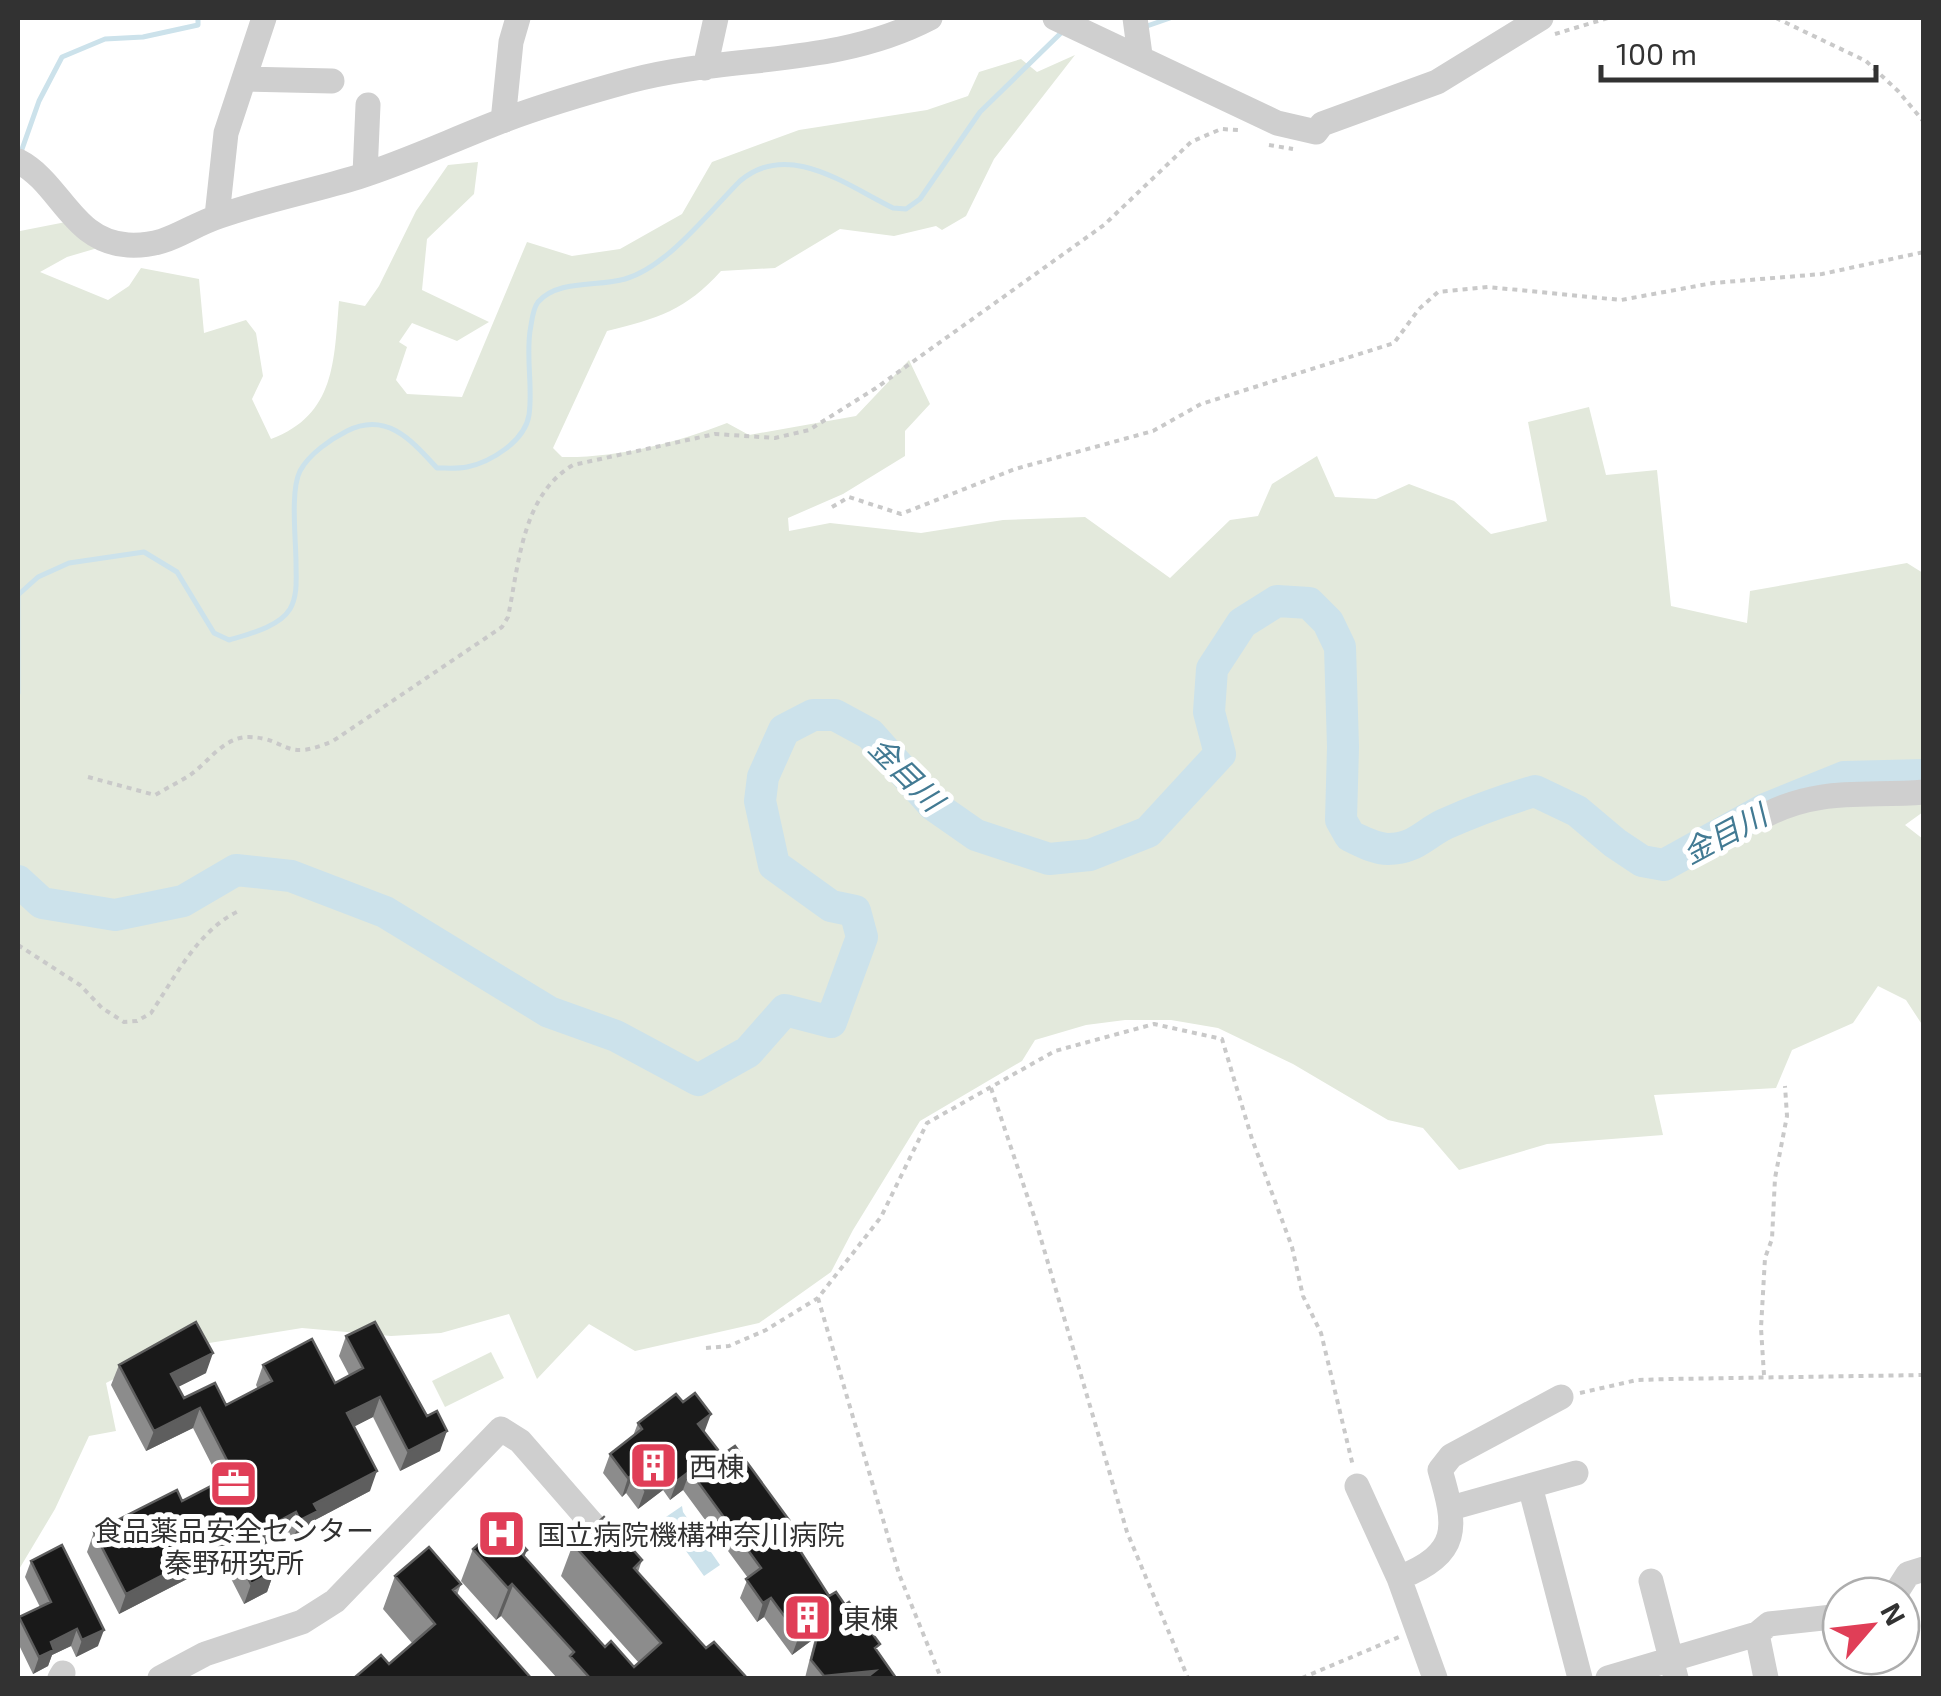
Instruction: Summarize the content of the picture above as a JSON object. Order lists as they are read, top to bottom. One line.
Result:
{"water":["金目川"],"places":{"building":["西棟","東棟"],"office":["食品薬品安全センター 秦野研究所"],"hospital":["国立病院機構神奈川病院"]},"scale_bar":"100 m","north":"top right"}
